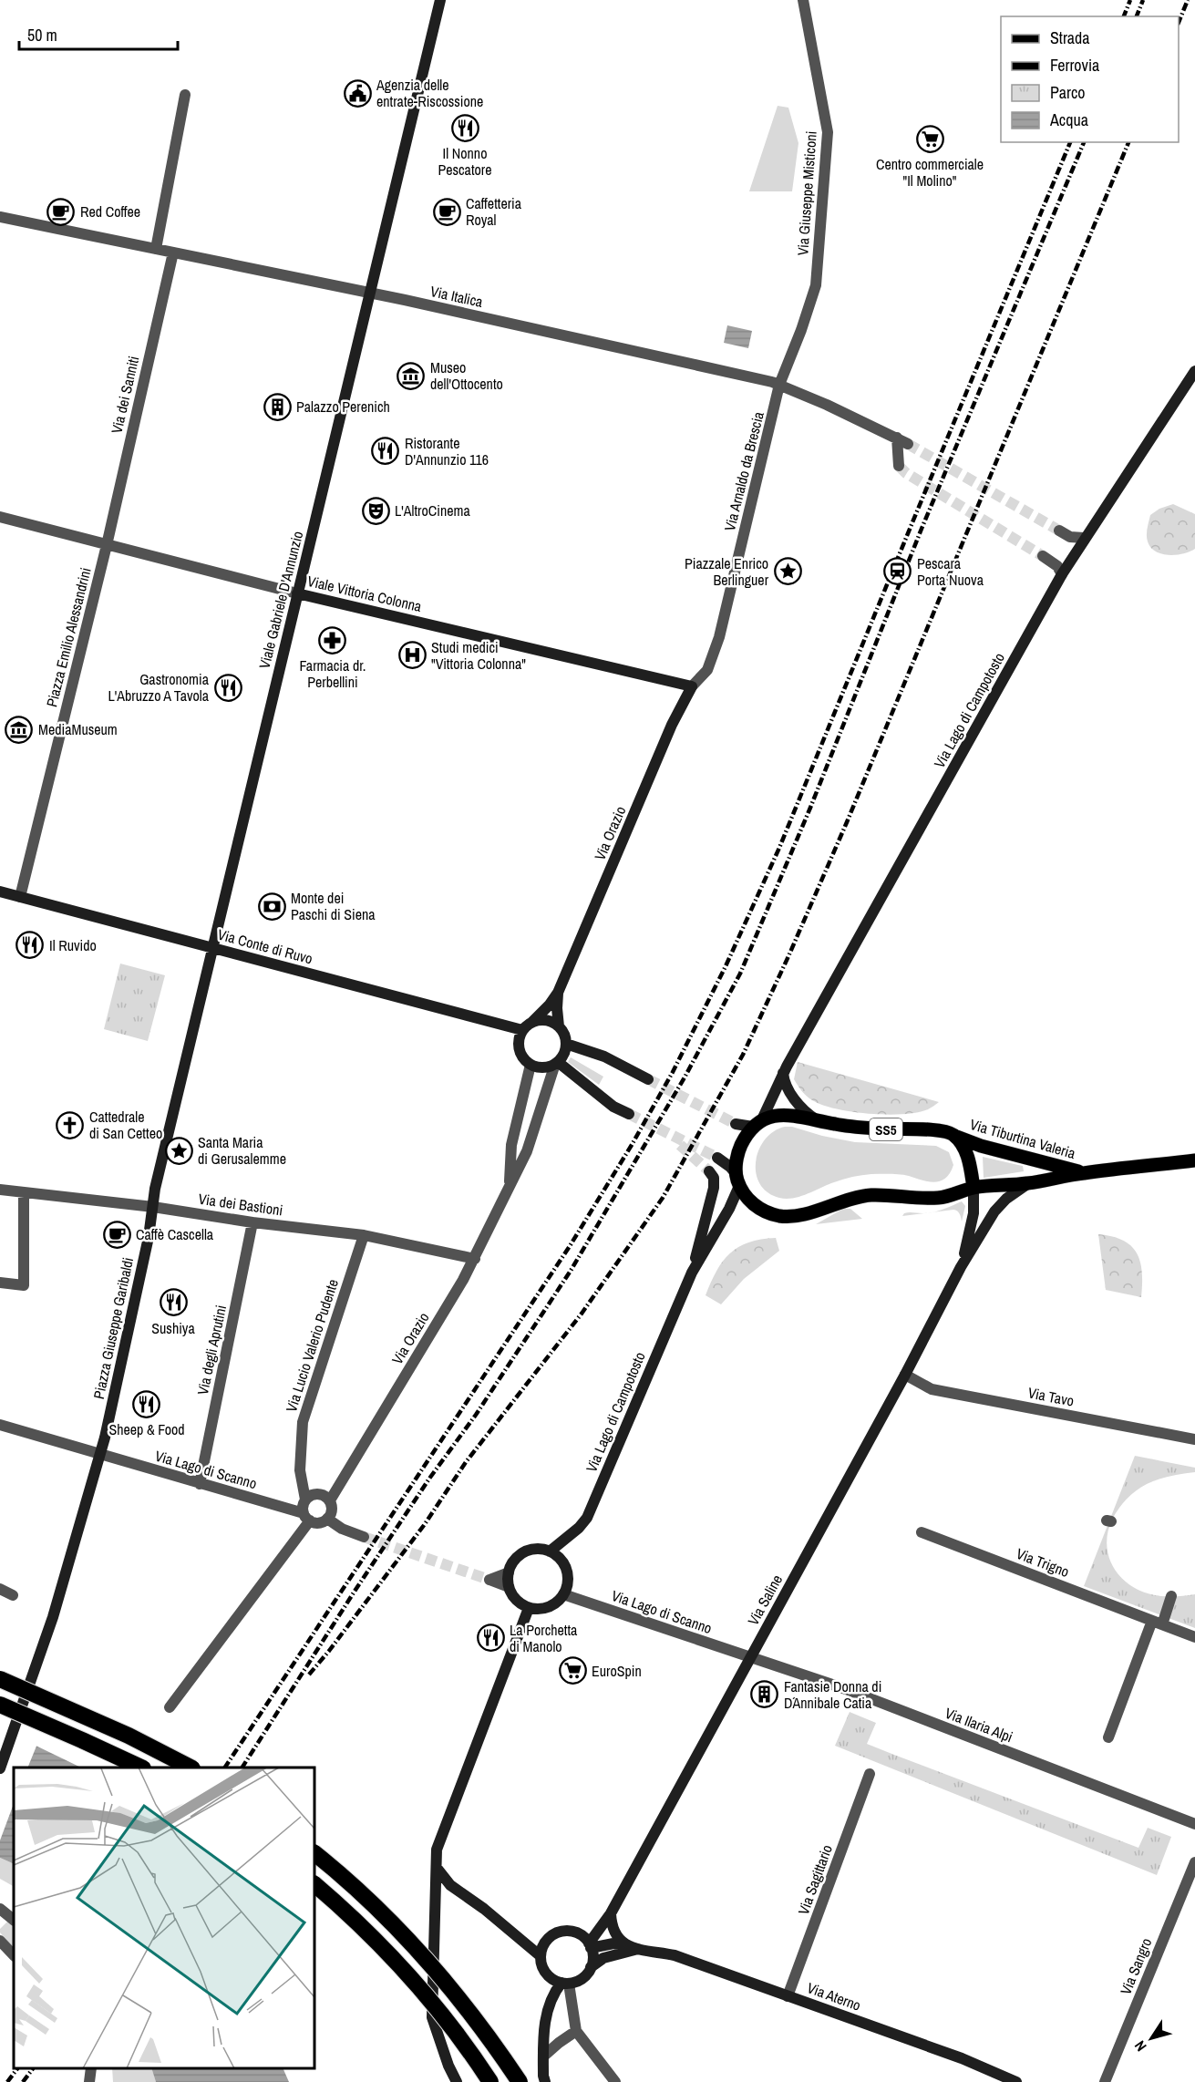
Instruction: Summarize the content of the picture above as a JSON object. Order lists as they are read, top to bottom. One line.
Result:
{"streets":{"main road":["SS5","Via Tiburtina Valeria"],"street":["Via Giuseppe Misticoni","Via Italica","Via dei Sanniti","Via Arnaldo da Brescia","Viale Vittoria Colonna","Viale Gabriele D'Annunzio","Piazza Emilio Alessandrini","Via Lago di Campotosto","Via Orazio","Via Conte di Ruvo","Via dei Bastioni","Piazza Giuseppe Garibaldi","Via Lucio Valerio Pudente","Via degli Aprutini","Via Tavo","Via Lago di Scanno","Via Trigno","Via Saline","Via Ilaria Alpi","Via Sagittario","Via Sangro","Via Aterno"]},"crossings":[["Via Giuseppe Misticoni","Via Italica"],["Via Giuseppe Misticoni","Via Arnaldo da Brescia"],["Via Italica","Via dei Sanniti"],["Via Italica","Via Arnaldo da Brescia"],["Via Italica","Viale Gabriele D'Annunzio"],["Via dei Sanniti","Viale Vittoria Colonna"],["Via dei Sanniti","Piazza Emilio Alessandrini"],["Via Arnaldo da Brescia","Viale Vittoria Colonna"],["Via Arnaldo da Brescia","Via Orazio"],["Viale Vittoria Colonna","Viale Gabriele D'Annunzio"],["Viale Vittoria Colonna","Piazza Emilio Alessandrini"],["Viale Vittoria Colonna","Via Orazio"],["Viale Gabriele D'Annunzio","Via Conte di Ruvo"],["Viale Gabriele D'Annunzio","Via dei Bastioni"],["Viale Gabriele D'Annunzio","Piazza Giuseppe Garibaldi"],["Piazza Emilio Alessandrini","Via Conte di Ruvo"],["Via Lago di Campotosto","SS5"],["Via Lago di Campotosto","Via Lago di Scanno"],["Via Orazio","Via Conte di Ruvo"],["Via Orazio","Via dei Bastioni"],["Via Orazio","Via Lucio Valerio Pudente"],["Via Orazio","Via Lago di Scanno"],["SS5","Via Tiburtina Valeria"],["SS5","Via Saline"],["Via Tiburtina Valeria","Via Saline"],["Via dei Bastioni","Piazza Giuseppe Garibaldi"],["Via dei Bastioni","Via Lucio Valerio Pudente"],["Via dei Bastioni","Via degli Aprutini"],["Piazza Giuseppe Garibaldi","Via Lago di Scanno"],["Via Lucio Valerio Pudente","Via Lago di Scanno"],["Via degli Aprutini","Via Lago di Scanno"],["Via Tavo","Via Saline"],["Via Lago di Scanno","Via Saline"],["Via Lago di Scanno","Via Ilaria Alpi"],["Via Saline","Via Ilaria Alpi"],["Via Saline","Via Aterno"],["Via Sagittario","Via Aterno"]],"places":{"public building":["Agenzia delle entrate-Riscossione"],"restaurant":["Il Nonno Pescatore","Ristorante D'Annunzio 116","Gastronomia L'Abruzzo A Tavola","Il Ruvido","Sushiya","Sheep & Food","La Porchetta di Manolo"],"supermarket":["Centro commerciale \"Il Molino\"","EuroSpin"],"cafe":["Red Coffee","Caffetteria Royal","Caffè Cascella"],"museum":["Museo dell'Ottocento","MediaMuseum"],"building":["Palazzo Perenich","Fantasie Donna di D´Annibale Catia"],"theatre":["L'AltroCinema"],"place":["Piazzale Enrico Berlinguer","Santa Maria di Gerusalemme"],"station":["Pescara Porta Nuova"],"pharmacy":["Farmacia dr. Perbellini"],"hospital":["Studi medici \"Vittoria Colonna\""],"bank":["Monte dei Paschi di Siena"],"church":["Cattedrale di San Cetteo"]},"legend":["Strada","Ferrovia","Parco","Acqua"],"scale_bar":"50 m","north":"bottom left"}
